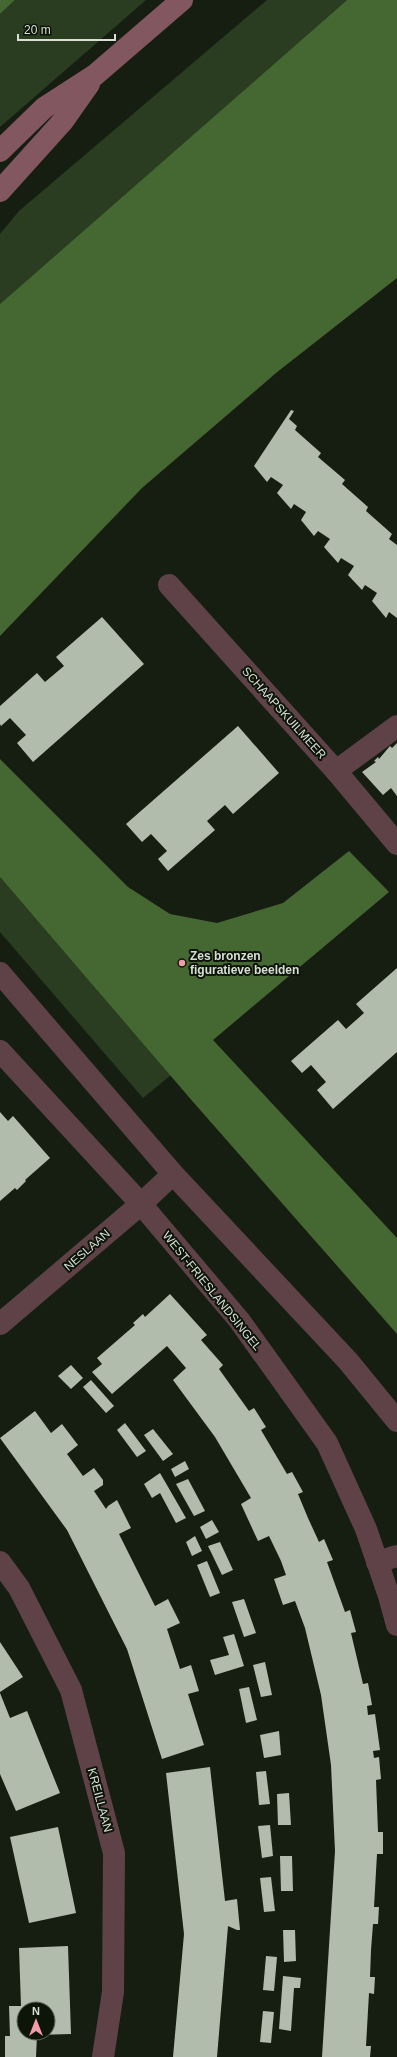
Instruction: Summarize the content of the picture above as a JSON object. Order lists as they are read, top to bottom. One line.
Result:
{"streets":{"street":["SCHAAPSKUILMEER","NESLAAN","WEST-FRIESLANDSINGEL","KREILLAAN"]},"crossings":[["NESLAAN","WEST-FRIESLANDSINGEL"]],"places":["Zes bronzen figuratieve beelden"],"scale_bar":"20 m","north":"top"}
